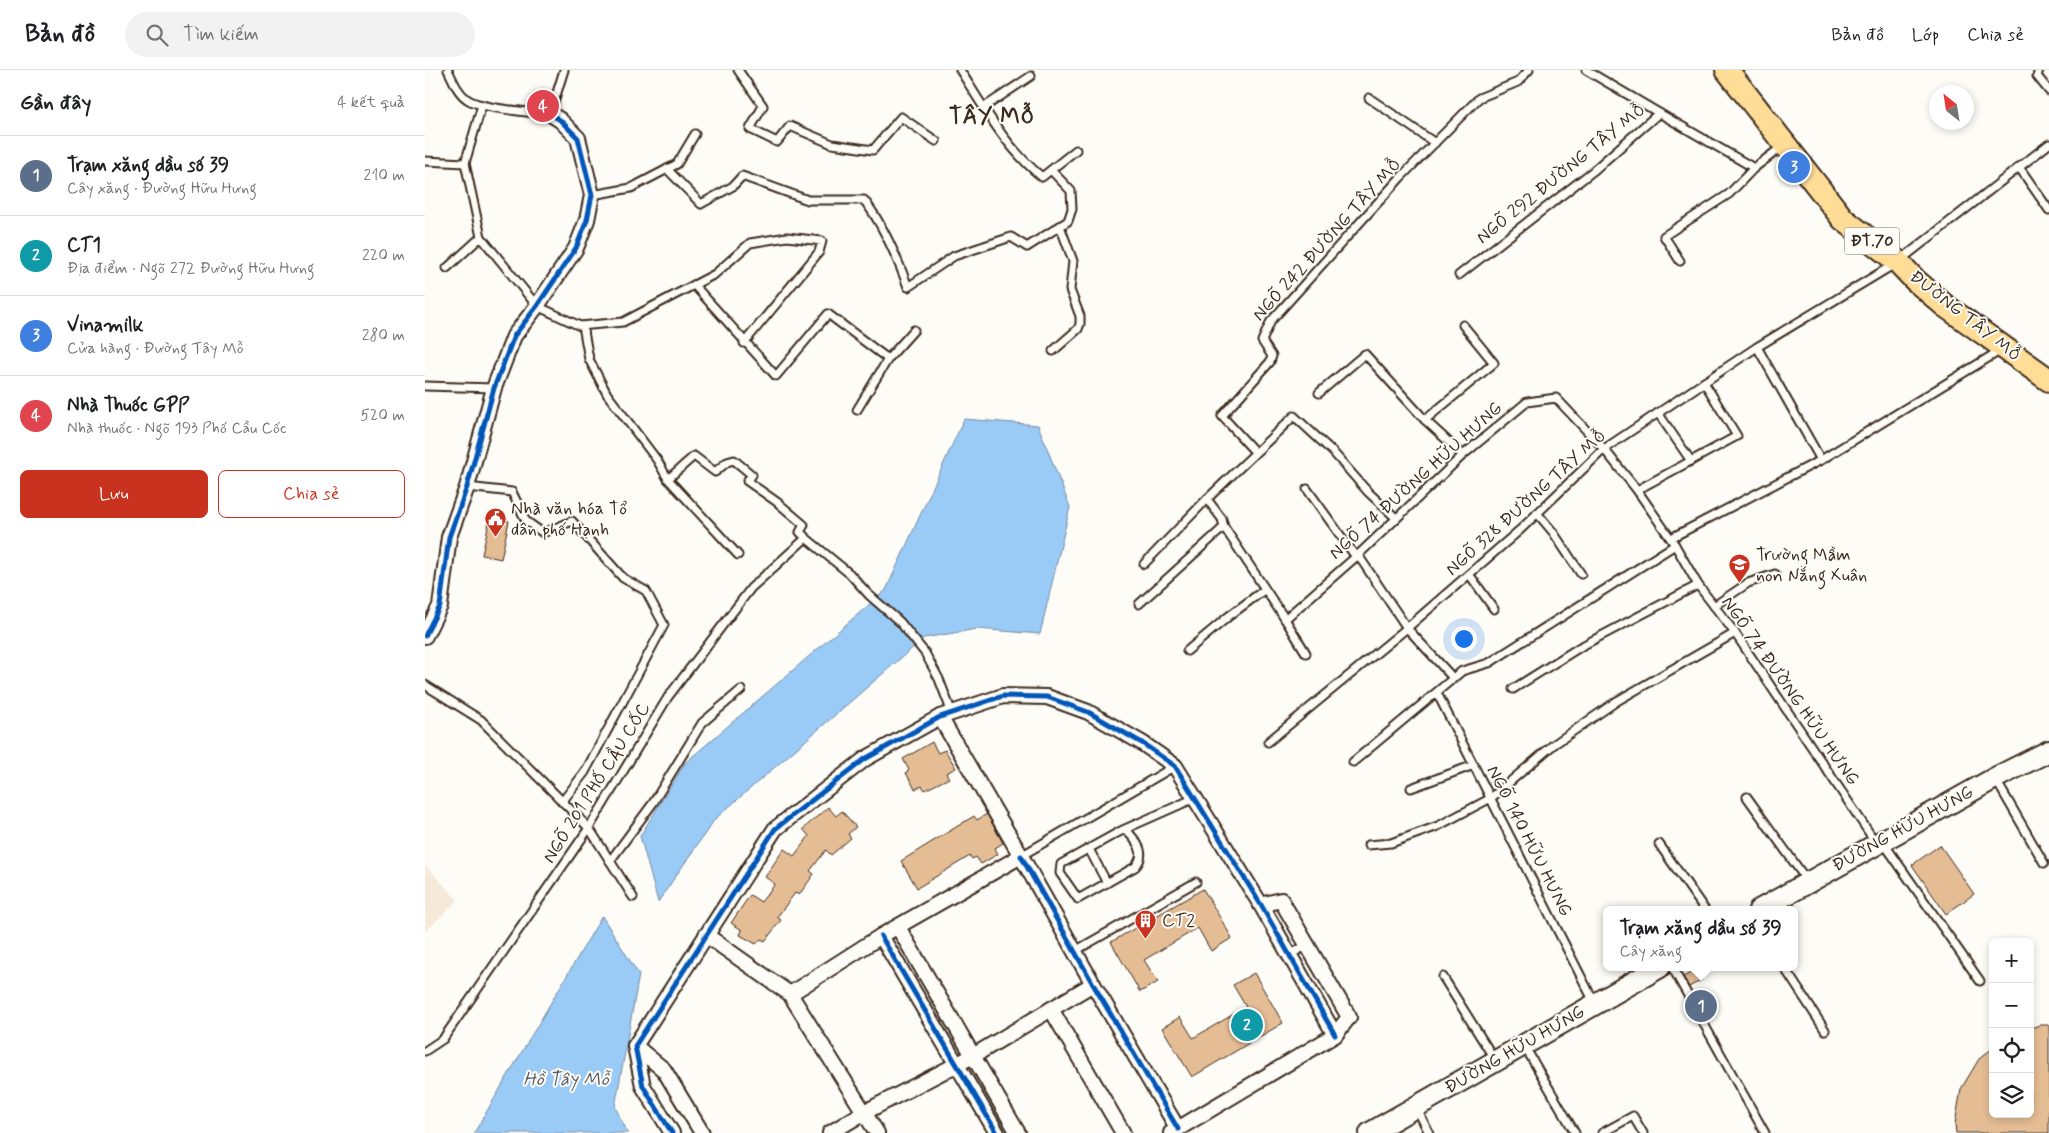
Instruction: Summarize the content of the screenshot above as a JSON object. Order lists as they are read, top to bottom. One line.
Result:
{"streets":{"main road":["ĐT.70","ĐƯỜNG TÂY MỖ","ĐƯỜNG HỮU HƯNG"],"lane":["NGÕ 292 ĐƯỜNG TÂY MỖ","NGÕ 242 ĐƯỜNG TÂY MỖ","NGÕ 74 ĐƯỜNG HỮU HƯNG","NGÕ 328 ĐƯỜNG TÂY MỖ","NGÕ 201 PHỐ CẦU CỐC","NGÕ 140 HỮU HƯNG"]},"crossings":[["ĐƯỜNG TÂY MỖ","NGÕ 328 ĐƯỜNG TÂY MỖ"],["NGÕ 74 ĐƯỜNG HỮU HƯNG","NGÕ 328 ĐƯỜNG TÂY MỖ"],["NGÕ 74 ĐƯỜNG HỮU HƯNG","ĐƯỜNG HỮU HƯNG"],["ĐƯỜNG HỮU HƯNG","NGÕ 140 HỮU HƯNG"]],"districts":["TÂY MỖ"],"water":["Hồ Tây Mỗ"],"places":{"public building":["Nhà văn hóa Tổ dân phố Hạnh"],"school or university":["Trường Mầm non Nắng Xuân"],"building":["CT2"]},"north":"top left","page":{"header":"Bản đồ","search":"Tìm kiếm","nav":["Bản đồ","Lớp","Chia sẻ"],"heading":["Gần đây","4 kết quả"],"pins":["4","3","1","2"],"list":[{"mark":"1","name":"Trạm xăng dầu số 39","note":"Cây xăng · Đường Hữu Hưng","value":"210 m"},{"mark":"2","name":"CT1","note":"Địa điểm · Ngõ 272 Đường Hữu Hưng","value":"220 m"},{"mark":"3","name":"Vinamilk","note":"Cửa hàng · Đường Tây Mỗ","value":"280 m"},{"mark":"4","name":"Nhà Thuốc GPP","note":"Nhà thuốc · Ngõ 193 Phố Cầu Cốc","value":"520 m"}],"buttons":["Lưu","Chia sẻ"],"popup":["Trạm xăng dầu số 39","Cây xăng"],"map_buttons":["+","−"]}}
